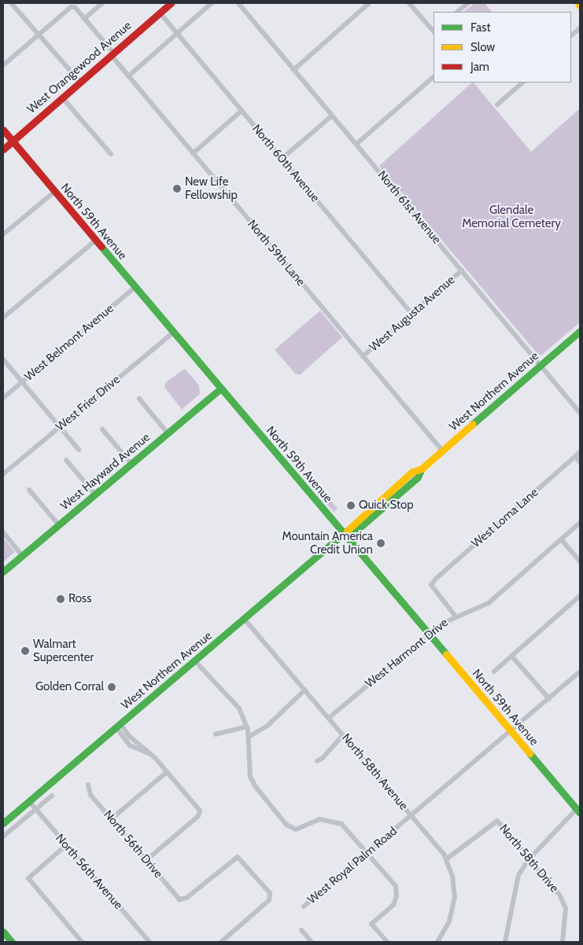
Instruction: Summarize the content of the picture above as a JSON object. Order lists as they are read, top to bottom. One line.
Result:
{"streets":{"main road":["West Orangewood Avenue","North 59th Avenue","West Northern Avenue","West Hayward Avenue"],"street":["North 60th Avenue","North 61st Avenue","North 59th Lane","West Augusta Avenue","West Belmont Avenue","West Frier Drive","West Loma Lane","West Harmont Drive","North 58th Avenue","North 56th Drive","North 58th Drive","West Royal Palm Road","North 56th Avenue"]},"crossings":[["West Orangewood Avenue","North 60th Avenue"],["West Orangewood Avenue","North 59th Avenue"],["West Orangewood Avenue","North 59th Lane"],["North 60th Avenue","West Augusta Avenue"],["North 61st Avenue","West Augusta Avenue"],["North 61st Avenue","West Northern Avenue"],["North 59th Avenue","West Belmont Avenue"],["North 59th Avenue","West Northern Avenue"],["North 59th Avenue","West Frier Drive"],["North 59th Avenue","West Hayward Avenue"],["North 59th Avenue","West Harmont Drive"],["North 59th Avenue","West Royal Palm Road"],["North 59th Lane","West Augusta Avenue"],["North 59th Lane","West Northern Avenue"],["West Northern Avenue","North 58th Avenue"],["West Northern Avenue","North 56th Avenue"],["West Loma Lane","West Harmont Drive"],["West Harmont Drive","North 58th Avenue"],["North 58th Avenue","North 58th Drive"],["North 58th Avenue","West Royal Palm Road"]],"parks":["Glendale Memorial Cemetery"],"places":["New Life Fellowship","Quick Stop","Mountain America Credit Union","Ross","Walmart Supercenter","Golden Corral"],"legend":["Fast","Slow","Jam"]}
